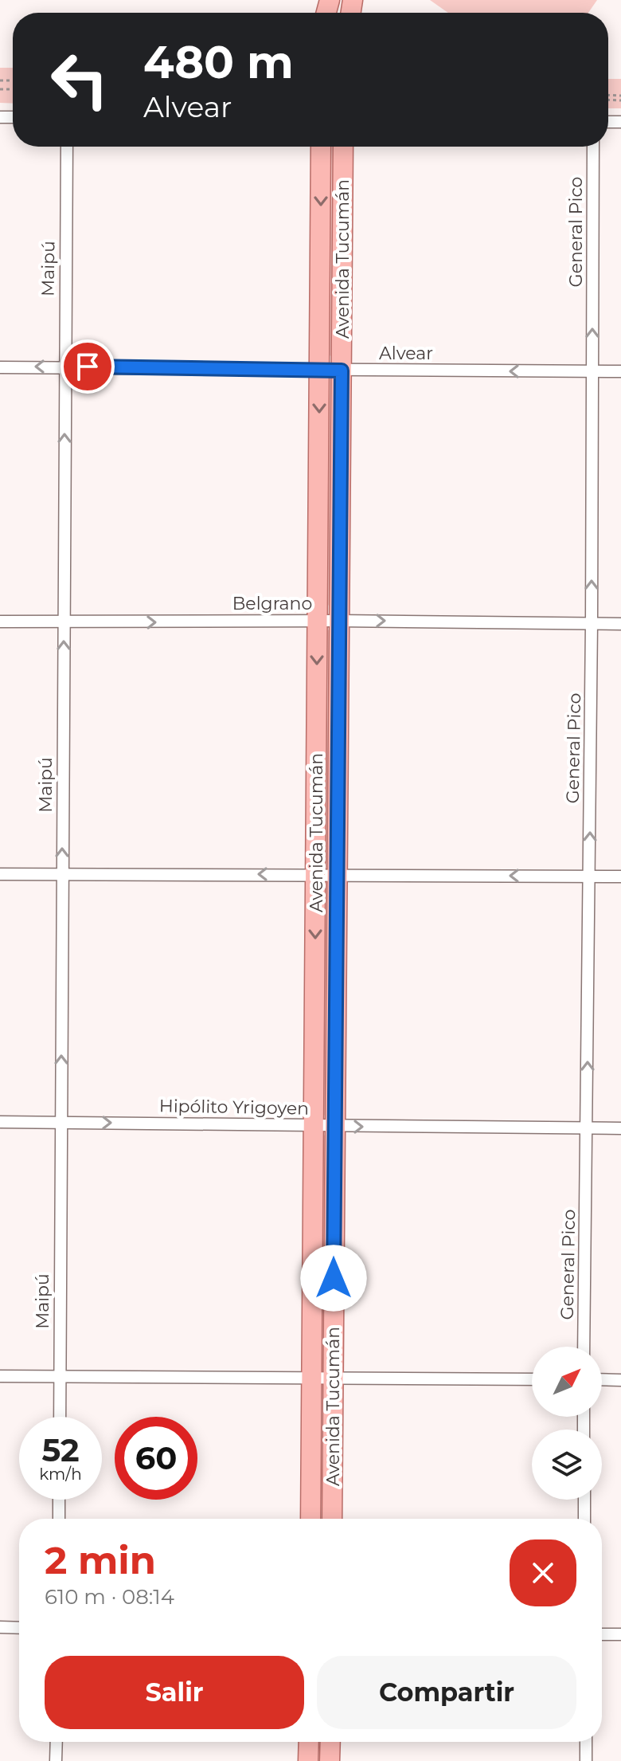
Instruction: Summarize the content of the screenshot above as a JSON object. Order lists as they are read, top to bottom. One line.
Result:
{"streets":{"main road":["Avenida Tucumán"],"street":["General Pico","Maipú","Alvear","Belgrano","Hipólito Yrigoyen"]},"crossings":[["General Pico","Alvear"],["General Pico","Belgrano"],["General Pico","Hipólito Yrigoyen"],["Avenida Tucumán","Alvear"],["Avenida Tucumán","Belgrano"],["Avenida Tucumán","Hipólito Yrigoyen"],["Maipú","Alvear"],["Maipú","Belgrano"],["Maipú","Hipólito Yrigoyen"]],"one_way":["General Pico","Maipú","Alvear","Belgrano","Hipólito Yrigoyen"],"north":"top right","page":{"turn":["480 m","Alvear"],"speed":"52 km/h","limit":"60","heading":["2 min","610 m · 08:14"],"buttons":["Salir","Compartir"]}}
